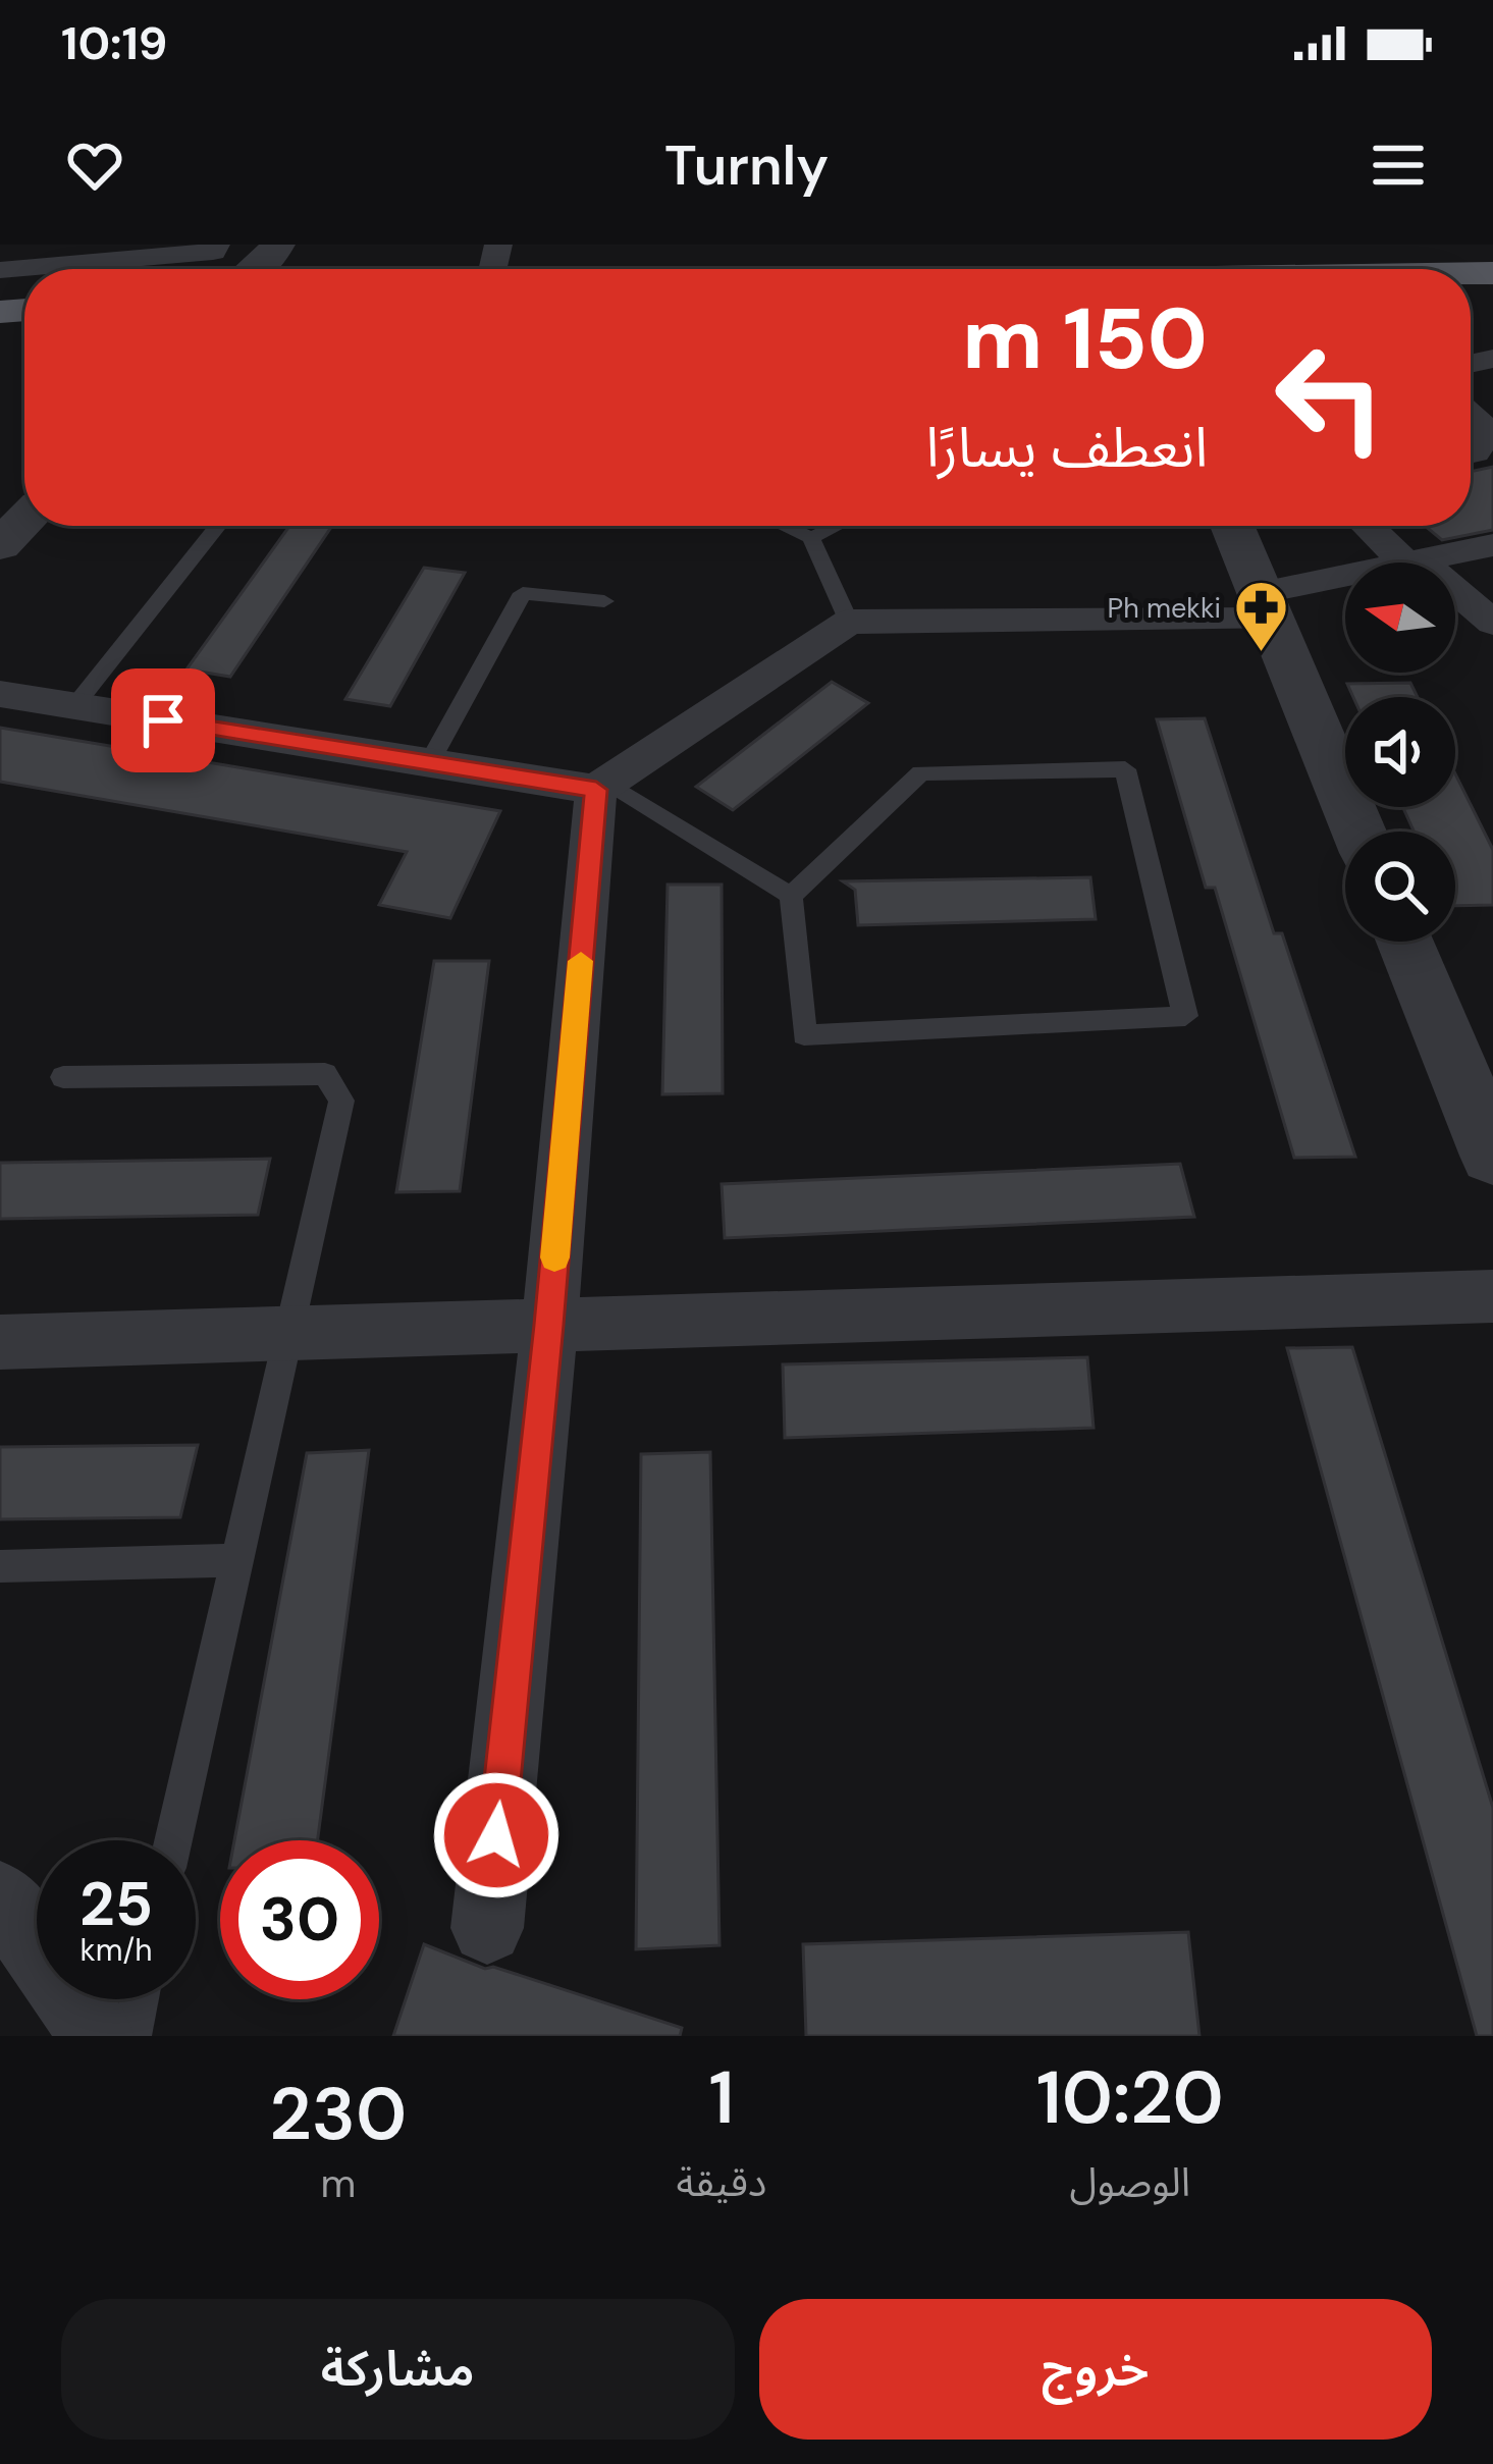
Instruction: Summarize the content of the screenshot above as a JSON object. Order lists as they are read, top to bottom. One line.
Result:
{"places":{"pharmacy":["Ph mekki"]},"north":"left","page":{"status":"10:19","header":"Turnly","turn":["150 m","انعطف يسارًا"],"speed":"25 km/h","limit":"30","eta":["10:20","الوصول","1","دقيقة","230","m"],"buttons":["خروج","مشاركة"]}}
